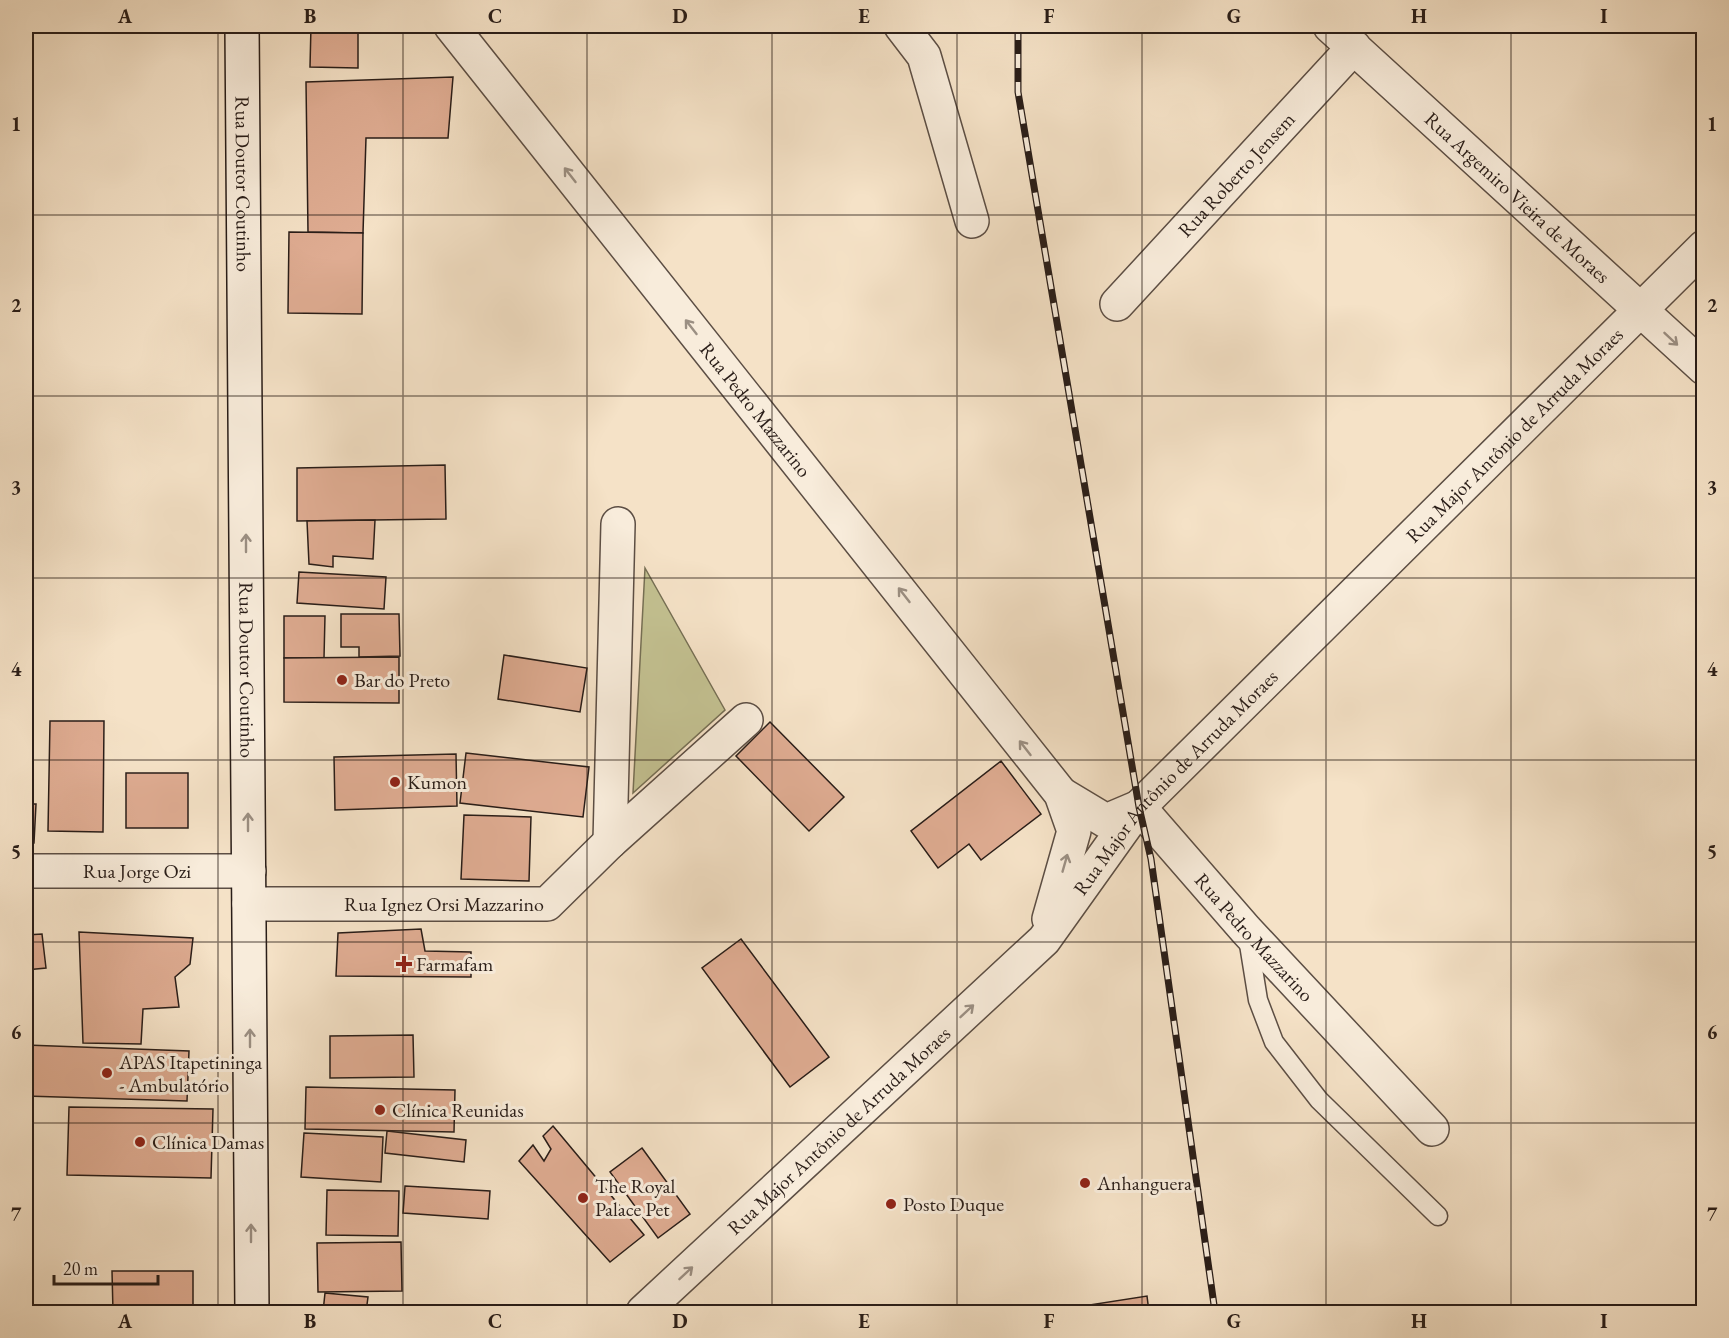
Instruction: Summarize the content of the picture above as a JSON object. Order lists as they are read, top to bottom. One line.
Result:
{"streets":{"street":["Rua Roberto Jensem","Rua Doutor Coutinho","Rua Argemiro Vieira de Moraes","Rua Pedro Mazzarino","Rua Major Antônio de Arruda Moraes","Rua Jorge Ozi","Rua Ignez Orsi Mazzarino"]},"crossings":[["Rua Roberto Jensem","Rua Argemiro Vieira de Moraes"],["Rua Doutor Coutinho","Rua Jorge Ozi"],["Rua Doutor Coutinho","Rua Ignez Orsi Mazzarino"],["Rua Argemiro Vieira de Moraes","Rua Major Antônio de Arruda Moraes"],["Rua Pedro Mazzarino","Rua Major Antônio de Arruda Moraes"]],"one_way":["Rua Doutor Coutinho","Rua Pedro Mazzarino","Rua Major Antônio de Arruda Moraes"],"places":{"other":["Bar do Preto","Kumon","APAS Itapetininga - Ambulatório","Clínica Reunidas","Clínica Damas","Anhanguera","The Royal Palace Pet","Posto Duque"],"health":["Farmafam"]},"scale_bar":"20 m","grid":{"columns":["A","B","C","D","E","F","G","H","I"],"rows":["1","2","3","4","5","6","7"]}}
